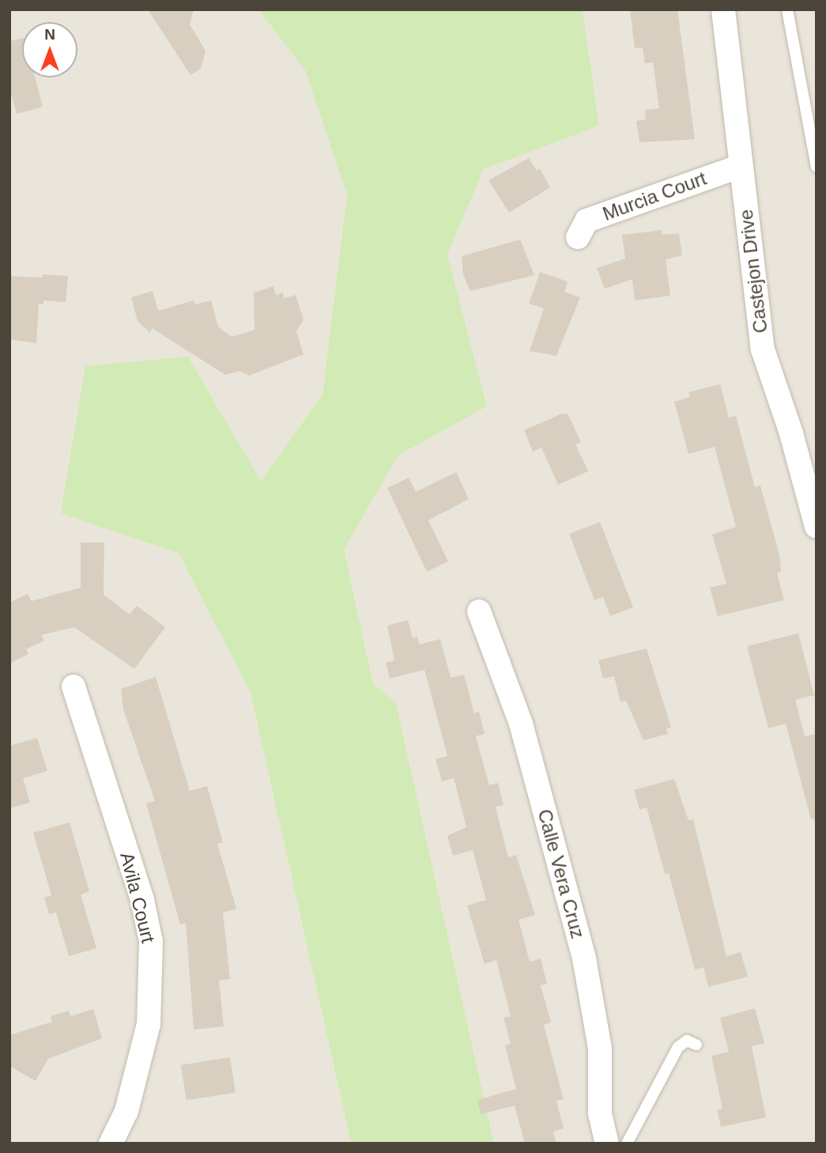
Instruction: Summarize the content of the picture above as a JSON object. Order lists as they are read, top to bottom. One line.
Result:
{"streets":{"street":["Murcia Court","Castejon Drive","Calle Vera Cruz","Avila Court"]},"crossings":[["Murcia Court","Castejon Drive"]],"north":"top"}
